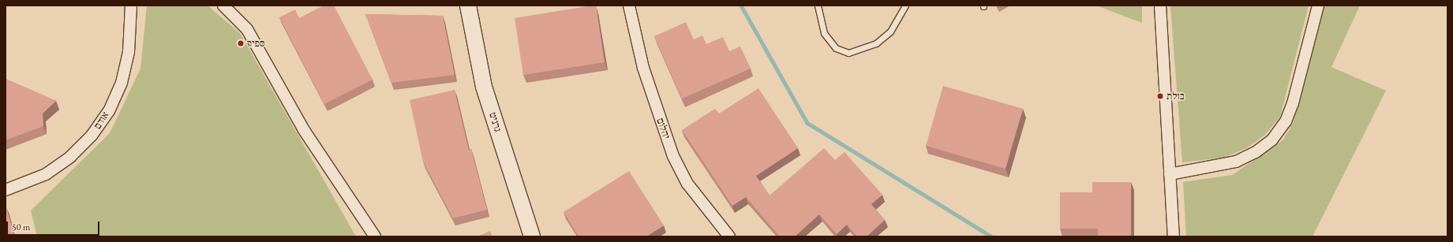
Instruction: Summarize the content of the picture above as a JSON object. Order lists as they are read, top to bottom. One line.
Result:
{"streets":{"street":["אודם","גרניט","יהלום"]},"places":["ספיר","בזלת"],"scale_bar":"50 m"}
